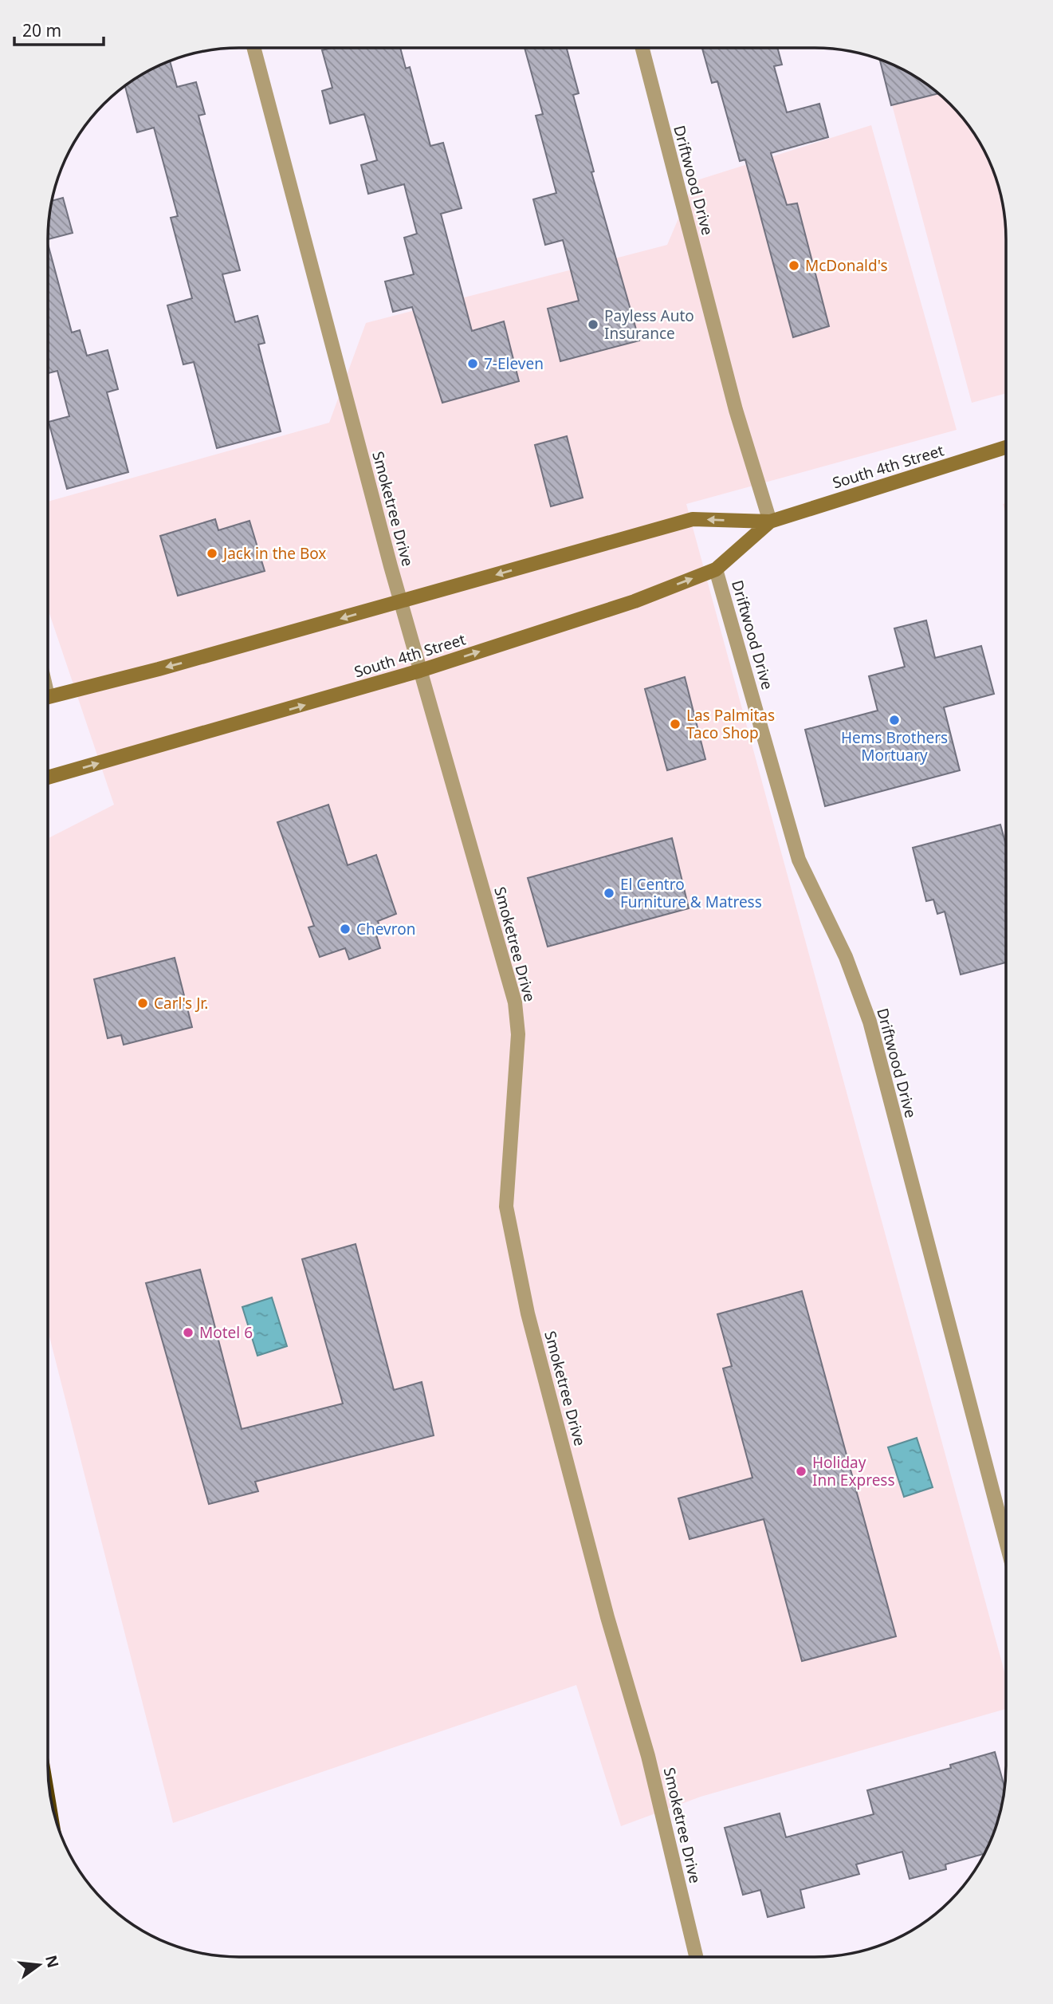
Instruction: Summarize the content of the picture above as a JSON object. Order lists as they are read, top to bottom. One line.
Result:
{"streets":{"main road":["South 4th Street"],"street":["Driftwood Drive","Smoketree Drive"]},"crossings":[["Driftwood Drive","South 4th Street"],["South 4th Street","Smoketree Drive"]],"places":["McDonald's","Payless Auto Insurance","7-Eleven","Jack in the Box","Hems Brothers Mortuary","Las Palmitas Taco Shop","El Centro Furniture & Matress","Chevron","Carl's Jr.","Motel 6","Holiday Inn Express"],"scale_bar":"20 m","north":"right"}
